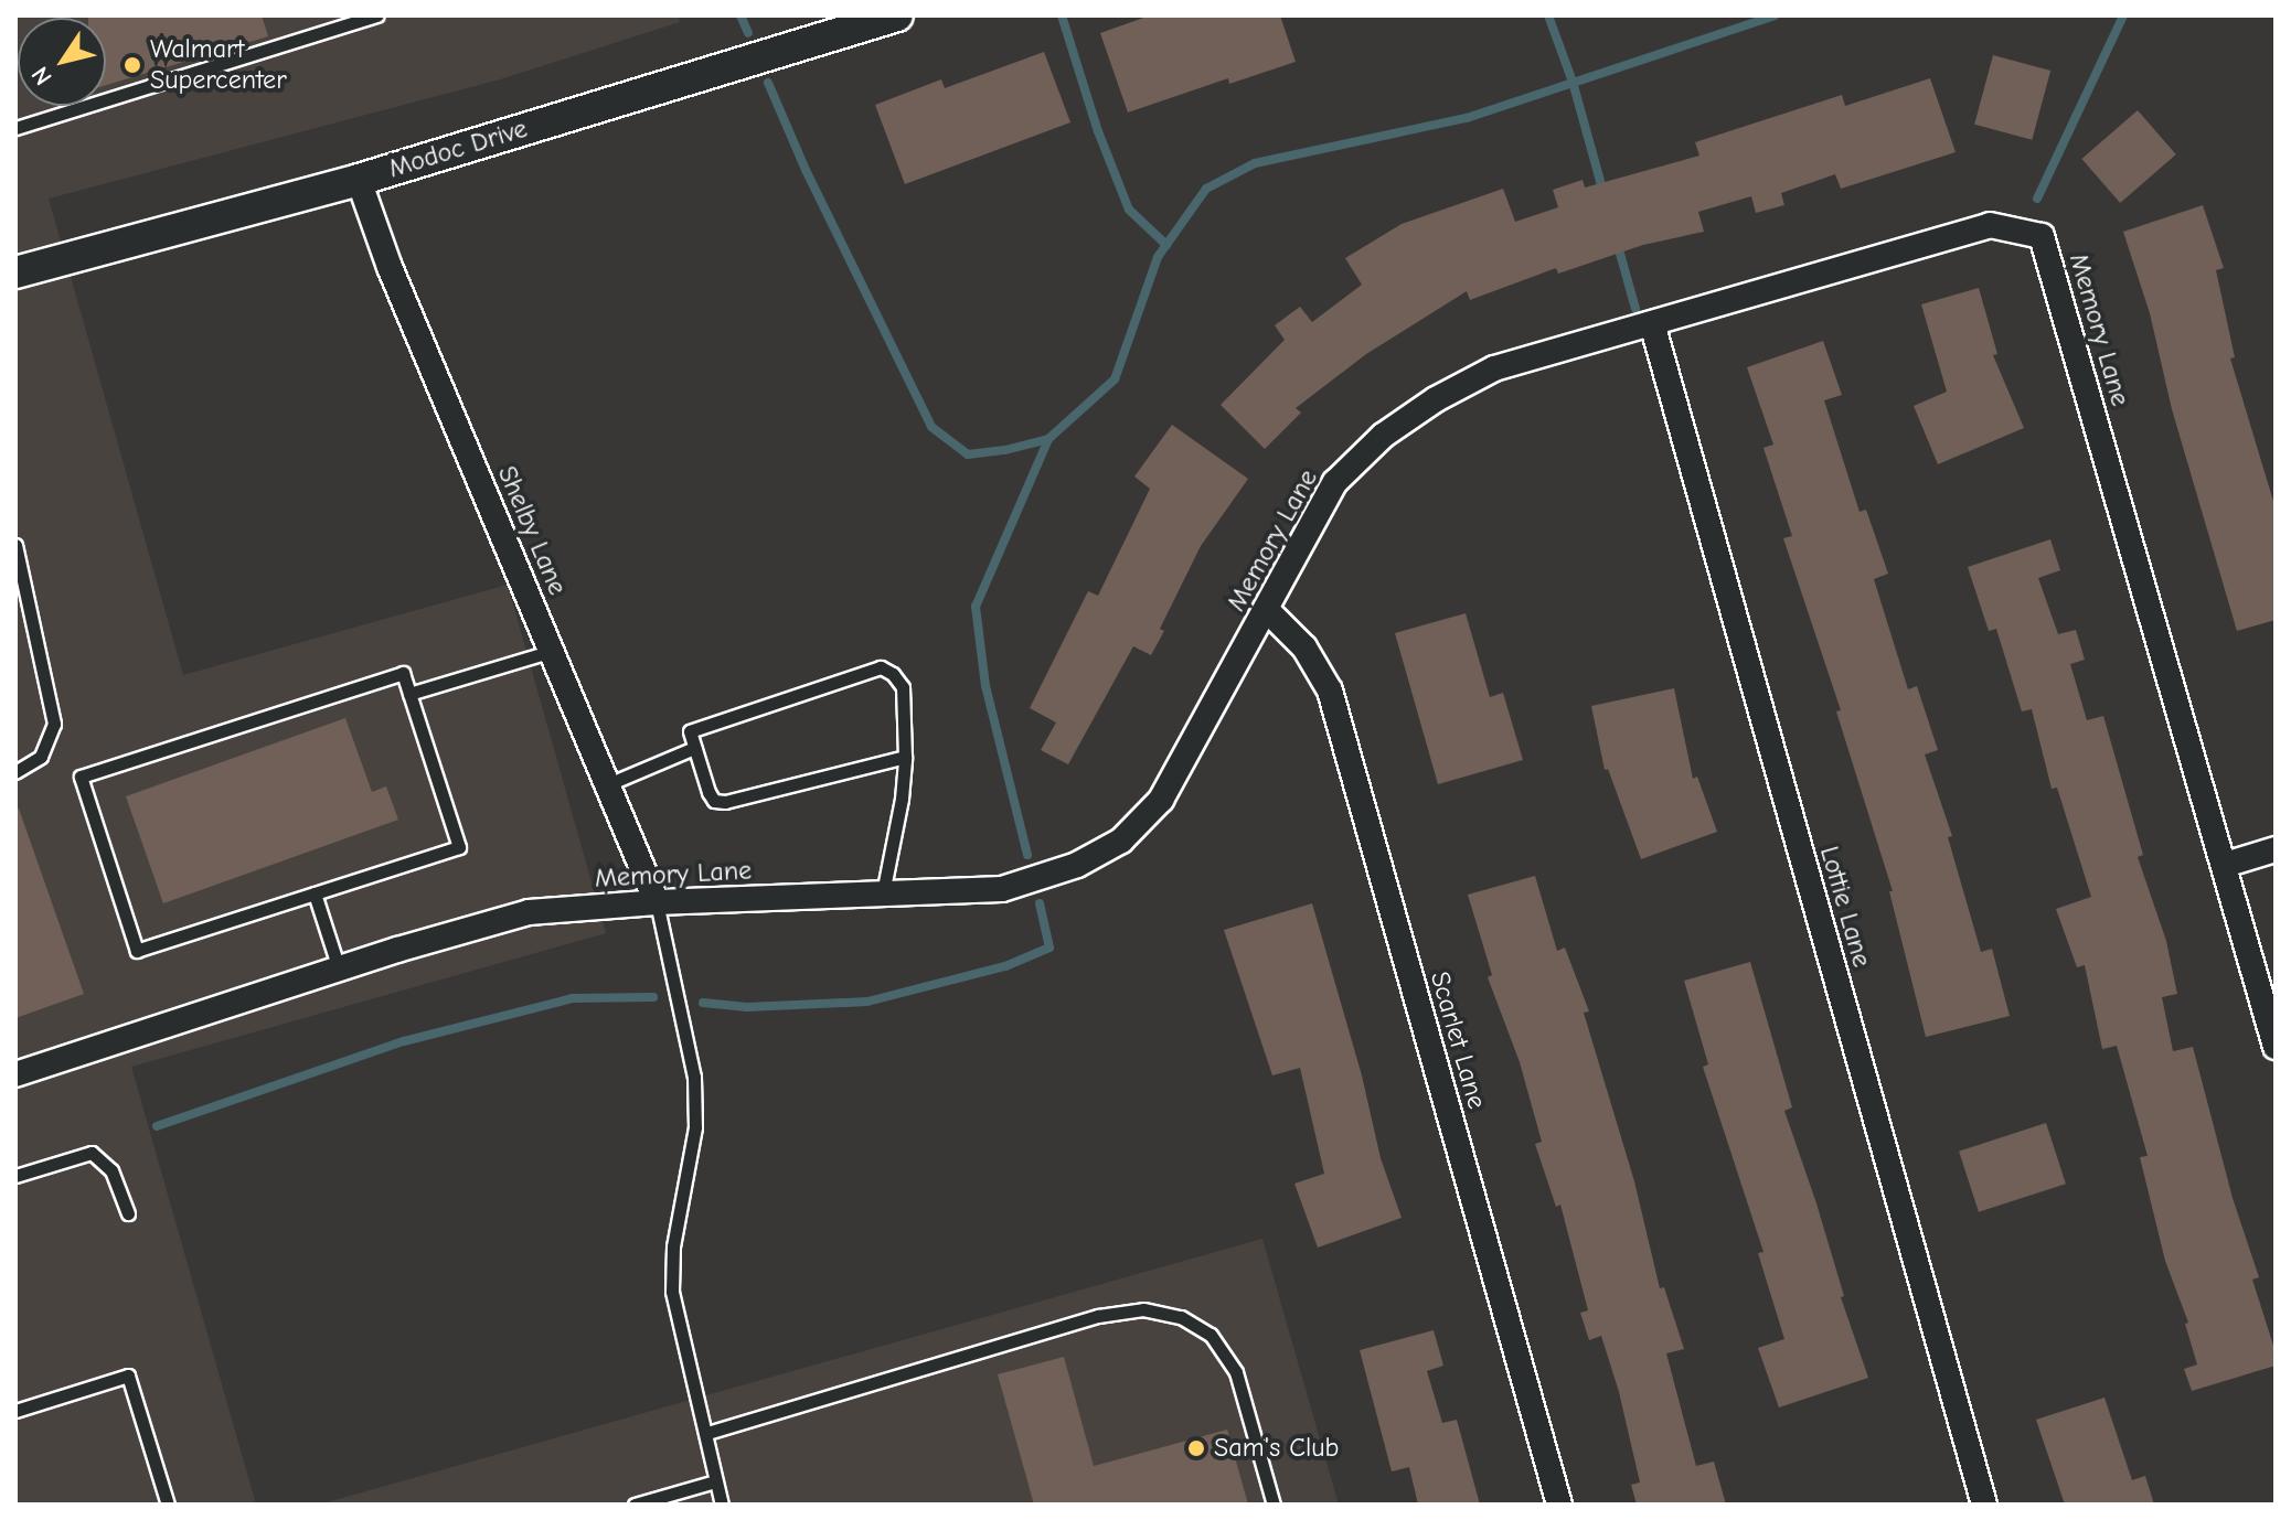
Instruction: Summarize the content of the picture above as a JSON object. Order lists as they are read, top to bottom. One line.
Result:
{"streets":{"street":["Modoc Drive","Memory Lane","Shelby Lane","Lottie Lane","Scarlet Lane"]},"crossings":[["Modoc Drive","Shelby Lane"],["Memory Lane","Shelby Lane"],["Memory Lane","Lottie Lane"],["Memory Lane","Scarlet Lane"]],"places":["Walmart Supercenter","Sam's Club"],"north":"bottom left"}
